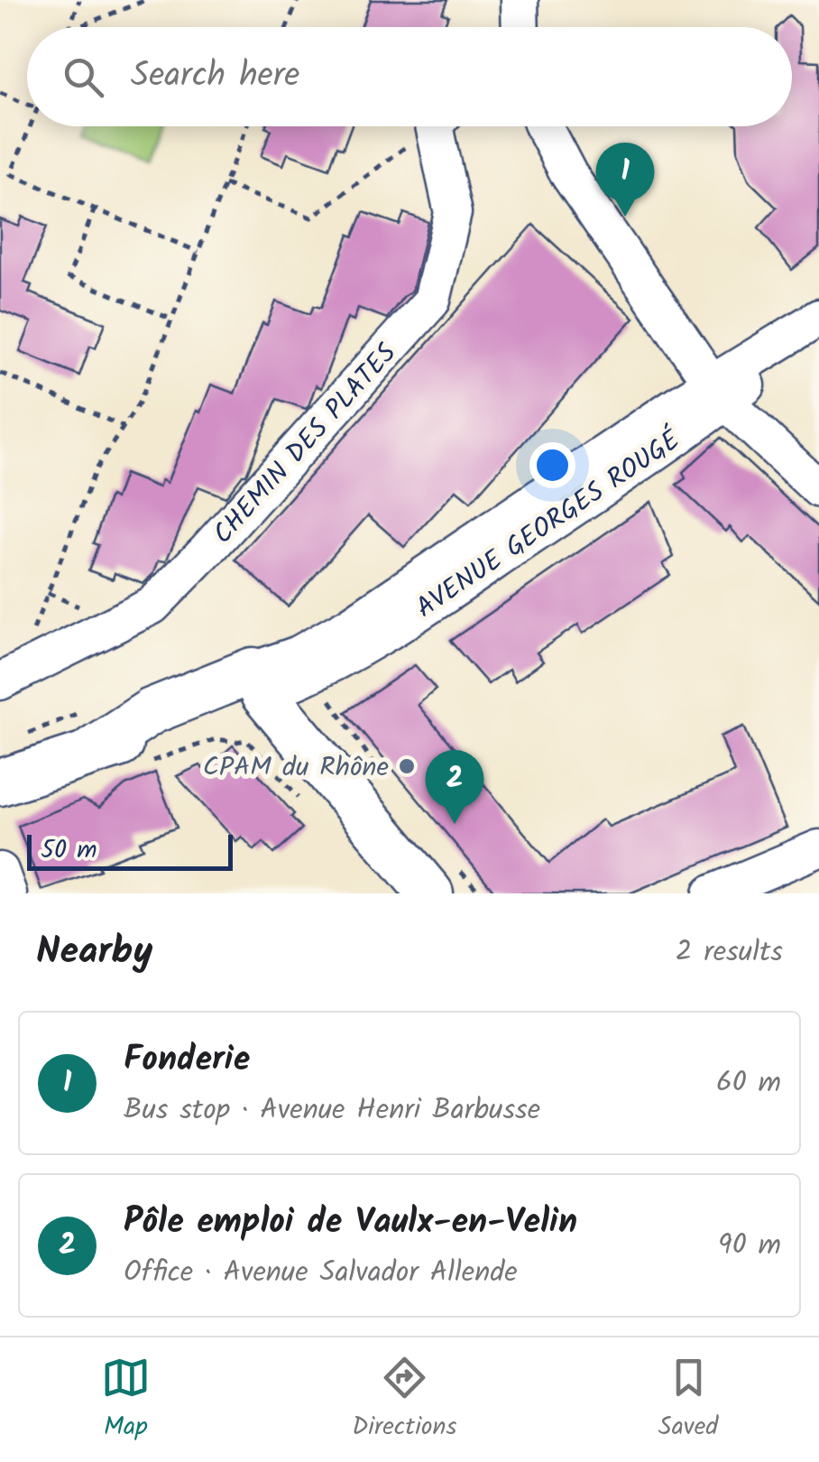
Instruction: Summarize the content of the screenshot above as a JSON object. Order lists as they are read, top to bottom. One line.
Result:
{"streets":{"street":["CHEMIN DES PLATES","AVENUE GEORGES ROUGÉ"]},"places":["CPAM du Rhône"],"scale_bar":"50 m","page":{"search":"Search here","pins":["1","2"],"scale":"50 m","heading":["Nearby","2 results"],"list":[{"mark":"1","name":"Fonderie","note":"Bus stop · Avenue Henri Barbusse","value":"60 m"},{"mark":"2","name":"Pôle emploi de Vaulx-en-Velin","note":"Office · Avenue Salvador Allende","value":"90 m"}],"nav":["Map","Directions","Saved"]}}
